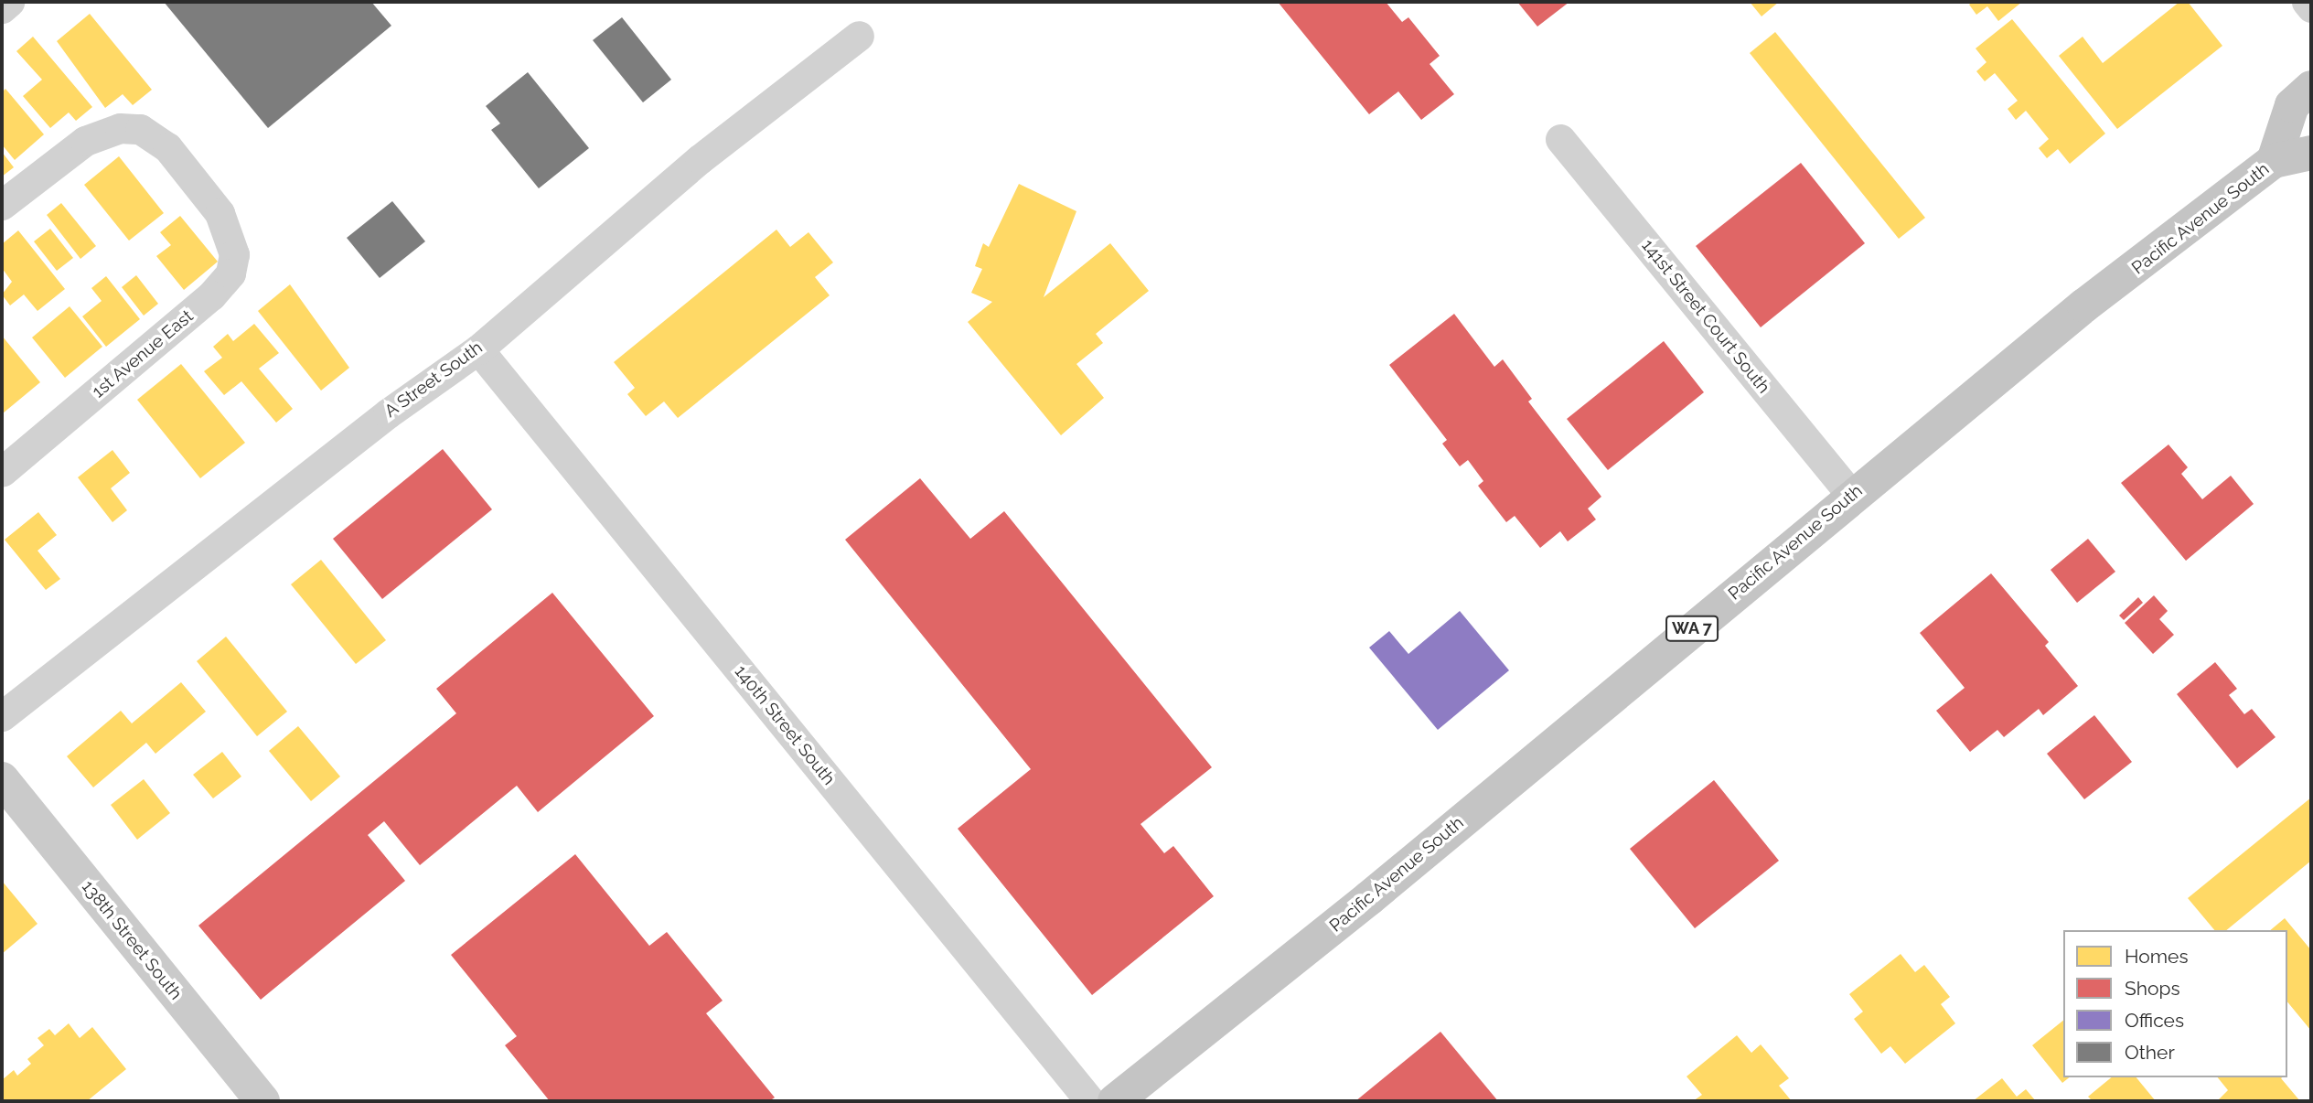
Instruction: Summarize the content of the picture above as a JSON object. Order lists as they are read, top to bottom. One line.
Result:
{"streets":{"main road":["Pacific Avenue South","WA 7"],"street":["141st Street Court South","1st Avenue East","A Street South","140th Street South","138th Street South"]},"crossings":[["Pacific Avenue South","141st Street Court South"],["A Street South","140th Street South"]],"legend":["Homes","Shops","Offices","Other"]}
